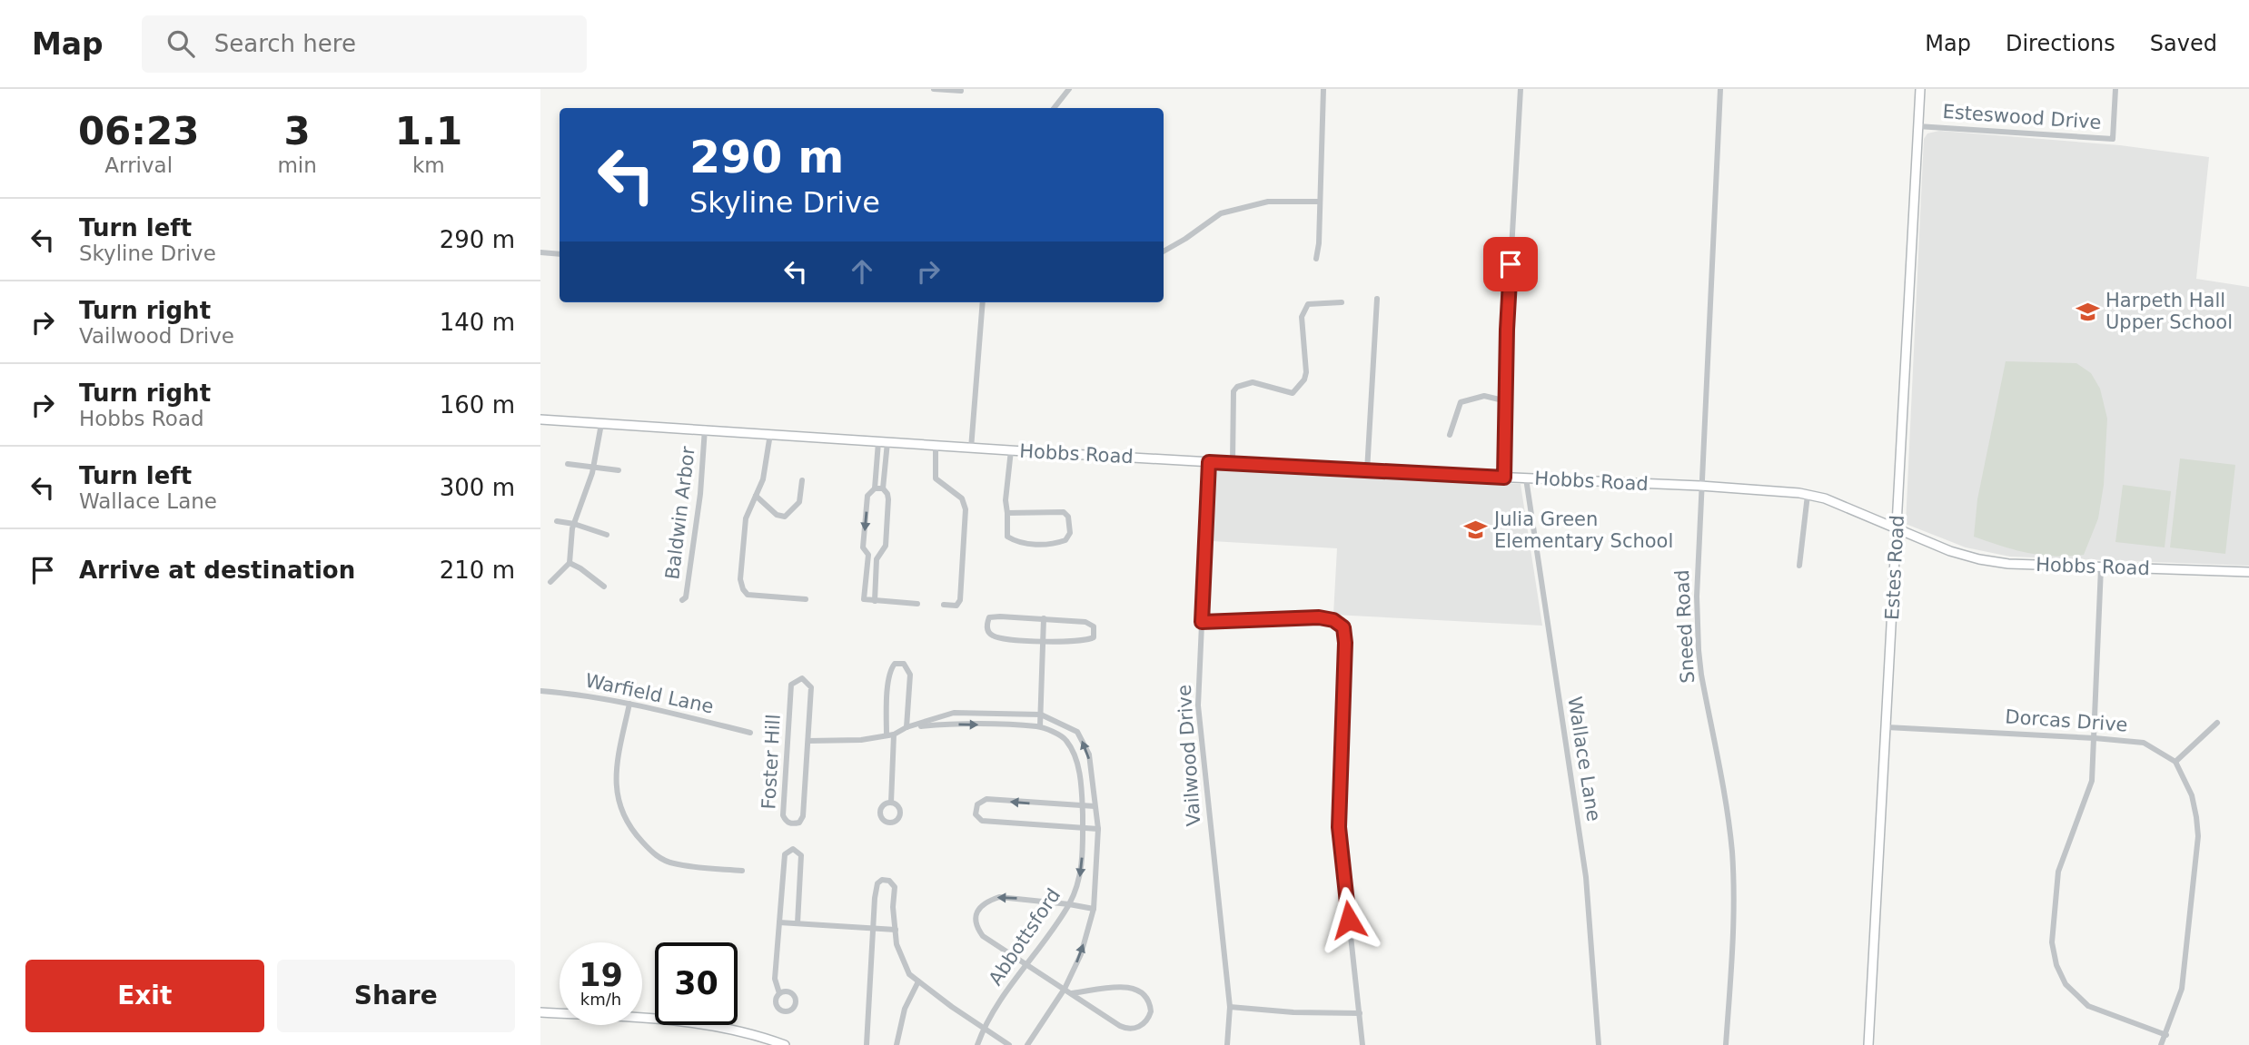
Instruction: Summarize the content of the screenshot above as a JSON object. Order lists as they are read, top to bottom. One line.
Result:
{"streets":{"street":["Esteswood Drive","Hobbs Road","Baldwin Arbor","Estes Road","Sneed Road","Warfield Lane","Dorcas Drive","Vailwood Drive","Wallace Lane","Foster Hill","Abbottsford"]},"crossings":[["Esteswood Drive","Estes Road"],["Hobbs Road","Baldwin Arbor"],["Hobbs Road","Estes Road"],["Hobbs Road","Sneed Road"],["Hobbs Road","Vailwood Drive"],["Hobbs Road","Wallace Lane"],["Estes Road","Dorcas Drive"],["Foster Hill","Abbottsford"]],"places":{"school or university":["Harpeth Hall Upper School","Julia Green Elementary School"]},"page":{"header":"Map","search":"Search here","nav":["Map","Directions","Saved"],"eta":["06:23","Arrival","3","min","1.1","km"],"turn":["290 m","Skyline Drive"],"list":[{"name":"Turn left","note":"Skyline Drive","value":"290 m"},{"name":"Turn right","note":"Vailwood Drive","value":"140 m"},{"name":"Turn right","note":"Hobbs Road","value":"160 m"},{"name":"Turn left","note":"Wallace Lane","value":"300 m"},{"name":"Arrive at destination","value":"210 m"}],"speed":"19 km/h","limit":"30","buttons":["Exit","Share"]}}
